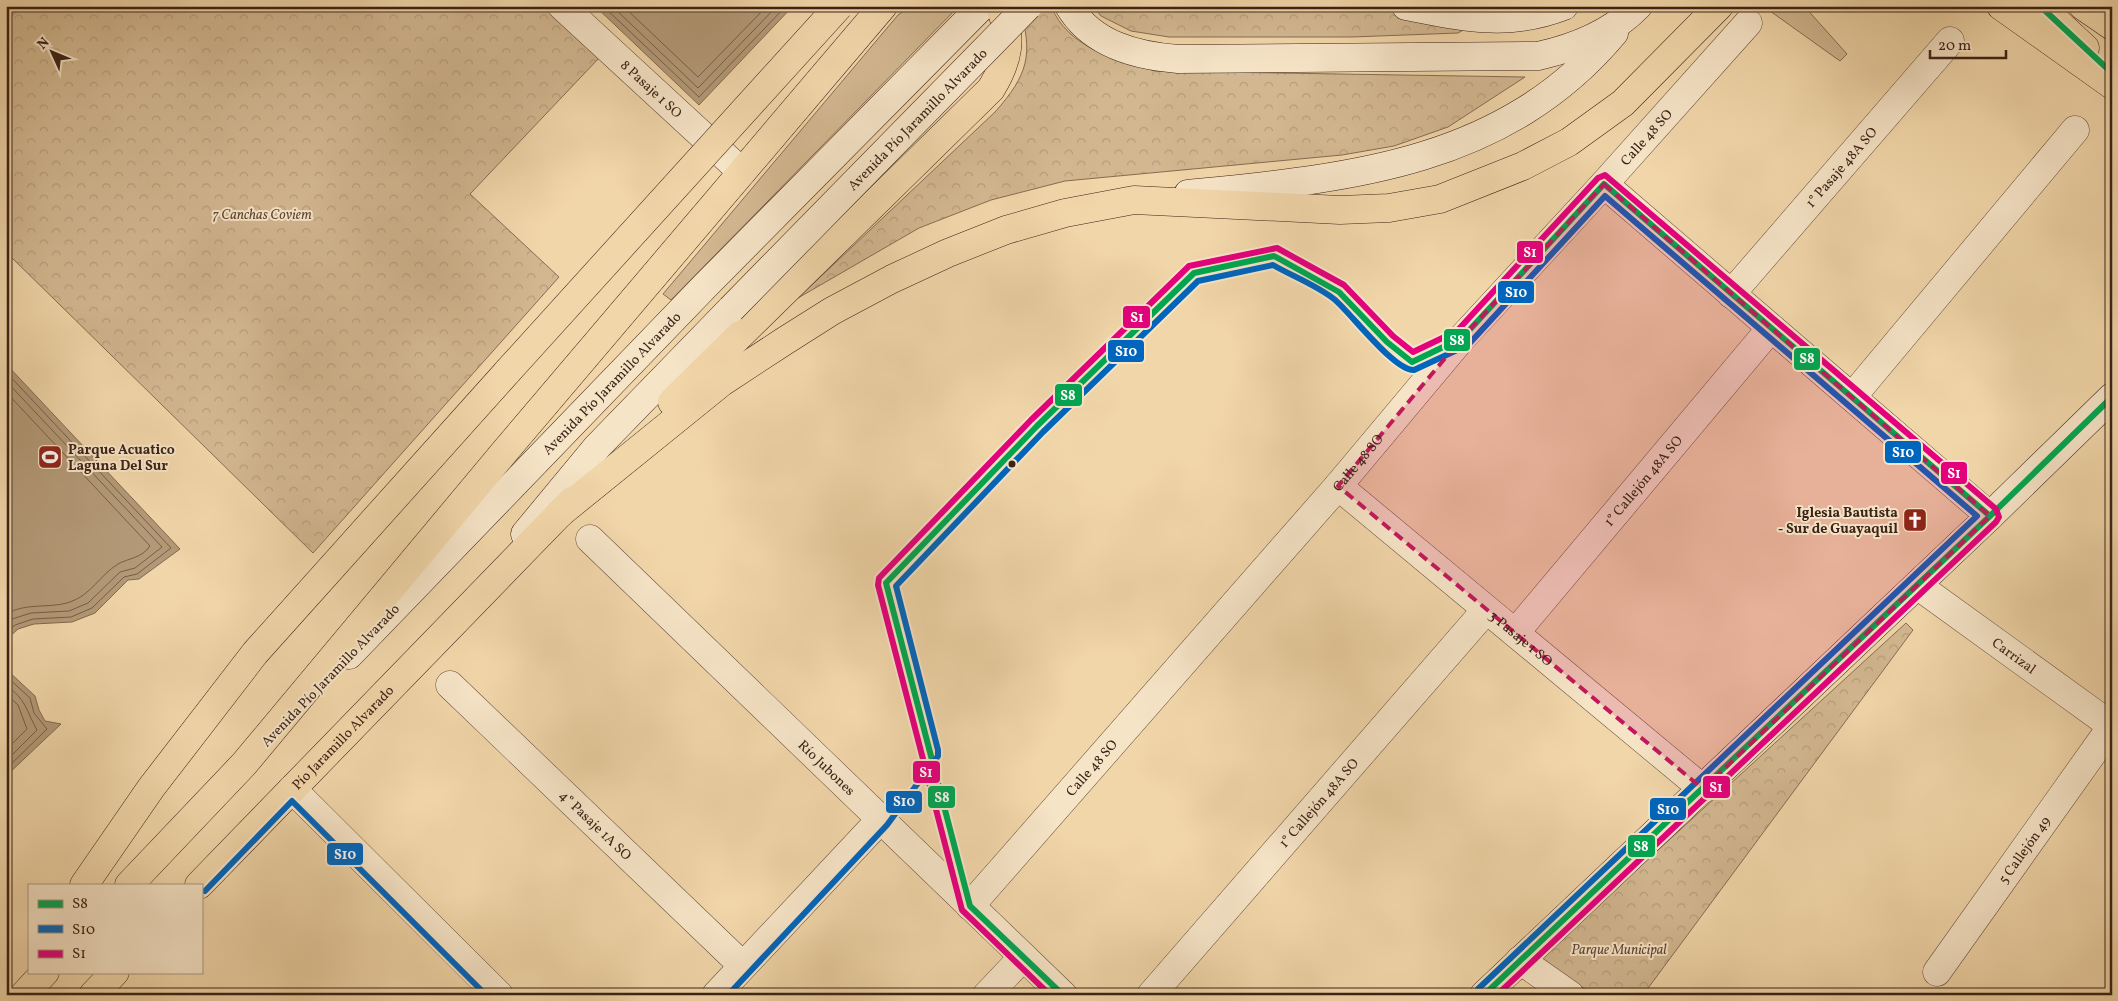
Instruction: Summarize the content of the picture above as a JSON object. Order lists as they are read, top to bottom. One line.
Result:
{"streets":{"main road":["Pío Jaramillo Alvarado"],"street":["8 Pasaje 1 SO","Avenida Pío Jaramillo Alvarado","Calle 48 SO","1° Pasaje 48A SO","1° Callejón 48A SO","3 Pasaje 1 SO","Carrizal","Río Jubones","4° Pasaje 1A SO","5 Callejón 49"]},"crossings":[["Avenida Pío Jaramillo Alvarado","Pío Jaramillo Alvarado"],["Calle 48 SO","3 Pasaje 1 SO"],["Calle 48 SO","Río Jubones"],["1° Callejón 48A SO","3 Pasaje 1 SO"],["Carrizal","5 Callejón 49"]],"parks":["7 Canchas Coviem","Parque Municipal"],"places":{"sports":["Parque Acuatico Laguna Del Sur"],"church":["Iglesia Bautista - Sur de Guayaquil"]},"lines":["transit line S8","transit line S1","transit line S10"],"legend":["S8","S10","S1"],"scale_bar":"20 m","north":"top left"}
